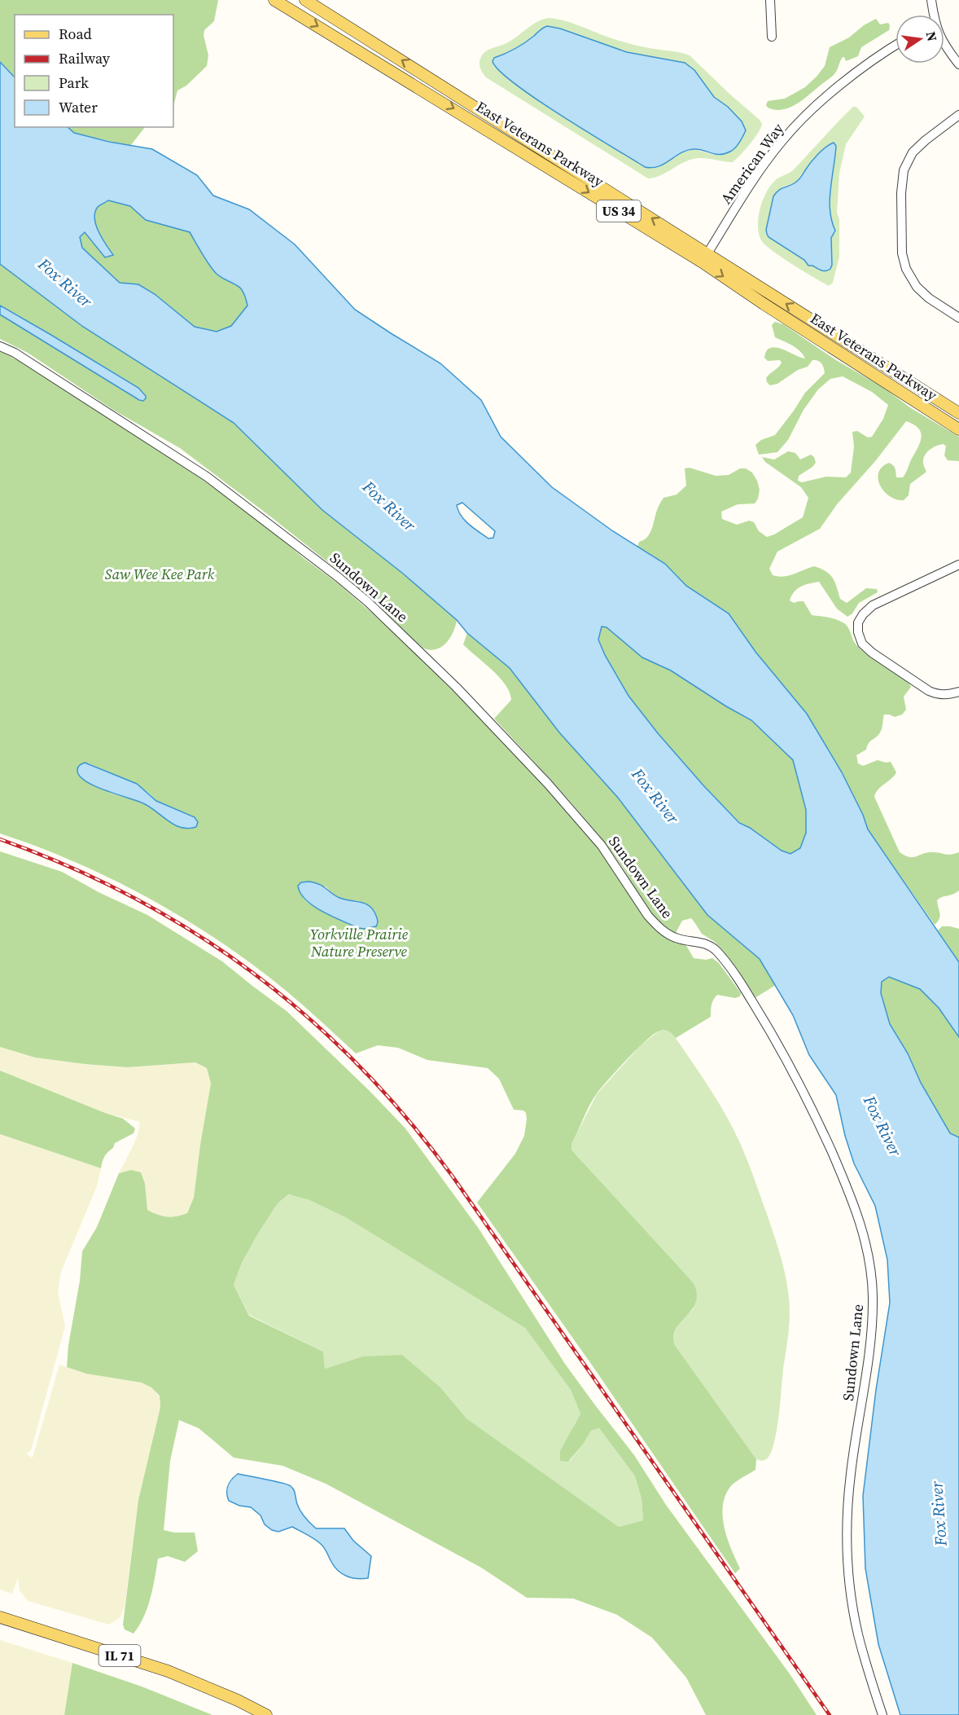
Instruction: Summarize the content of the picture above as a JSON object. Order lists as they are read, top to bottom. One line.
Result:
{"streets":{"main road":["East Veterans Parkway","US 34","IL 71"],"street":["American Way","Sundown Lane"]},"crossings":[["East Veterans Parkway","American Way"]],"water":["Fox River"],"parks":["Saw Wee Kee Park","Yorkville Prairie Nature Preserve"],"legend":["Road","Railway","Park","Water"],"north":"right"}
